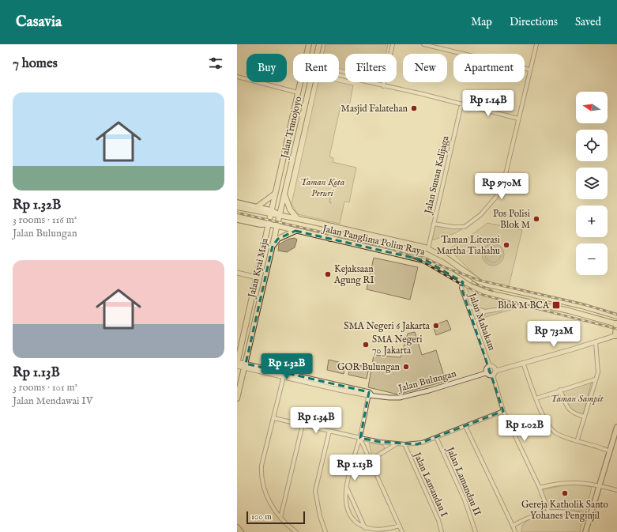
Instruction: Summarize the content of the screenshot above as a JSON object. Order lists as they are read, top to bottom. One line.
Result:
{"streets":{"main road":["Jalan Trunojoyo","Jalan Panglima Polim Raya","Jalan Kyai Maja"],"street":["Jalan Sunan Kalijaga","Jalan Mahakam","Jalan Bulungan","Jalan Lamandau II","Jalan Lamandau I"]},"crossings":[["Jalan Trunojoyo","Jalan Panglima Polim Raya"],["Jalan Trunojoyo","Jalan Kyai Maja"],["Jalan Sunan Kalijaga","Jalan Panglima Polim Raya"],["Jalan Panglima Polim Raya","Jalan Kyai Maja"],["Jalan Panglima Polim Raya","Jalan Mahakam"],["Jalan Kyai Maja","Jalan Bulungan"],["Jalan Mahakam","Jalan Bulungan"]],"parks":["Taman Kota Peruri","Taman Sampit"],"places":{"other":["Masjid Falatehan","Pos Polisi Blok M","Taman Literasi Martha Tiahahu","Kejaksaan Agung RI","SMA Negeri 6 Jakarta","SMA Negeri 70 Jakarta","GOR Bulungan","Gereja Katholik Santo Yohanes Penginjil"],"transit":["Blok M BCA"]},"scale_bar":"100 m","north":"left","page":{"header":"Casavia","nav":["Map","Directions","Saved"],"heading":"7 homes","chip":["Buy","Rent","Filters","New","Apartment"],"list":[{"name":"Rp 1.32B","note":"3 rooms · 116 m² · Jalan Bulungan"},{"name":"Rp 1.13B","note":"3 rooms · 101 m² · Jalan Mendawai IV"}],"price":["Rp 1.14B","Rp 970M","Rp 732M","Rp 1.32B","Rp 1.34B","Rp 1.02B","Rp 1.13B"],"map_buttons":["+","−"],"scale":"100 m"}}
